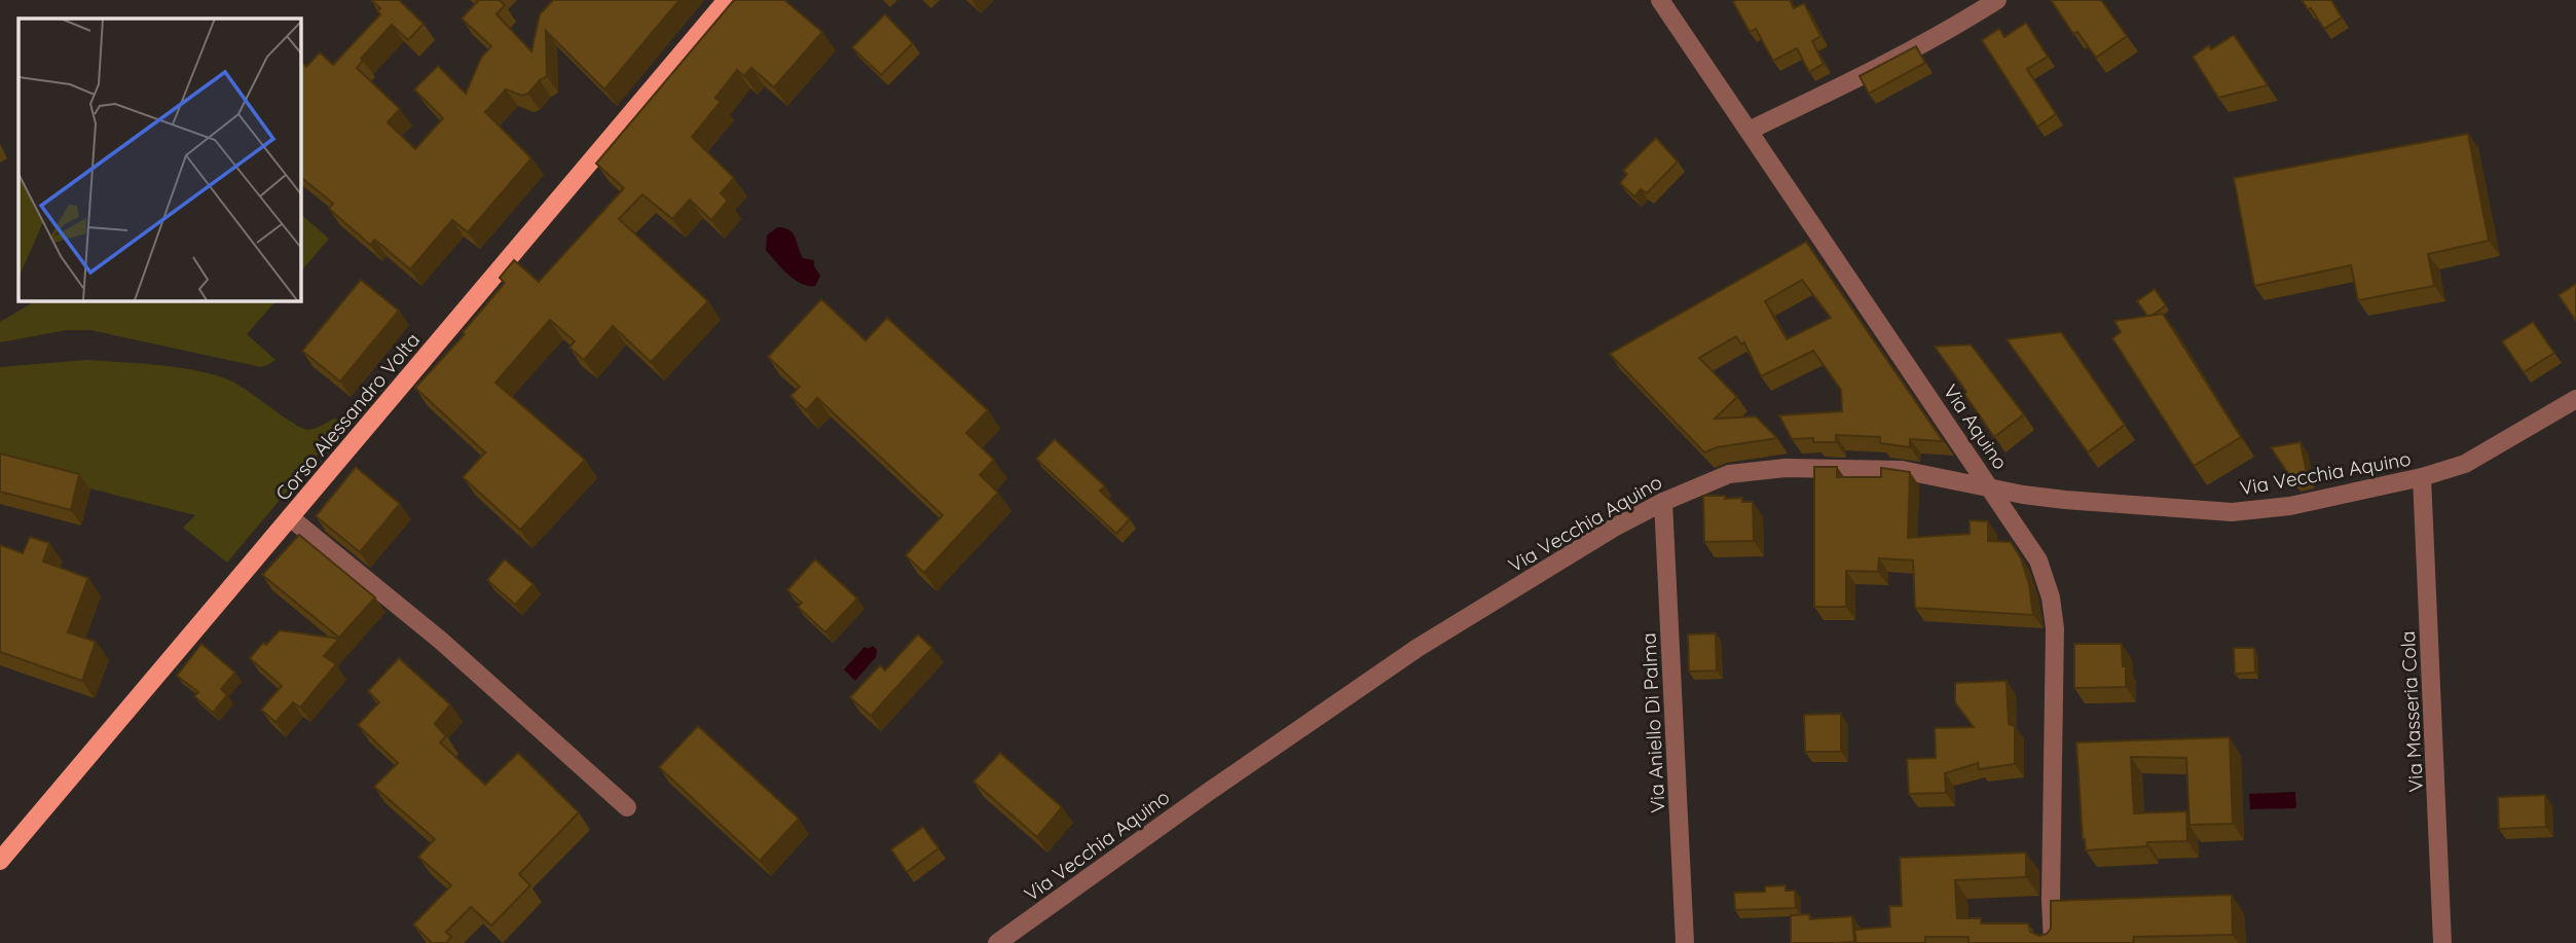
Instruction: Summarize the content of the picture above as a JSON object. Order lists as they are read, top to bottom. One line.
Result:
{"streets":{"main road":["Corso Alessandro Volta"],"street":["Via Aquino","Via Vecchia Aquino","Via Masseria Cola","Via Aniello Di Palma"]},"crossings":[["Via Aquino","Via Vecchia Aquino"],["Via Vecchia Aquino","Via Masseria Cola"],["Via Vecchia Aquino","Via Aniello Di Palma"]]}
